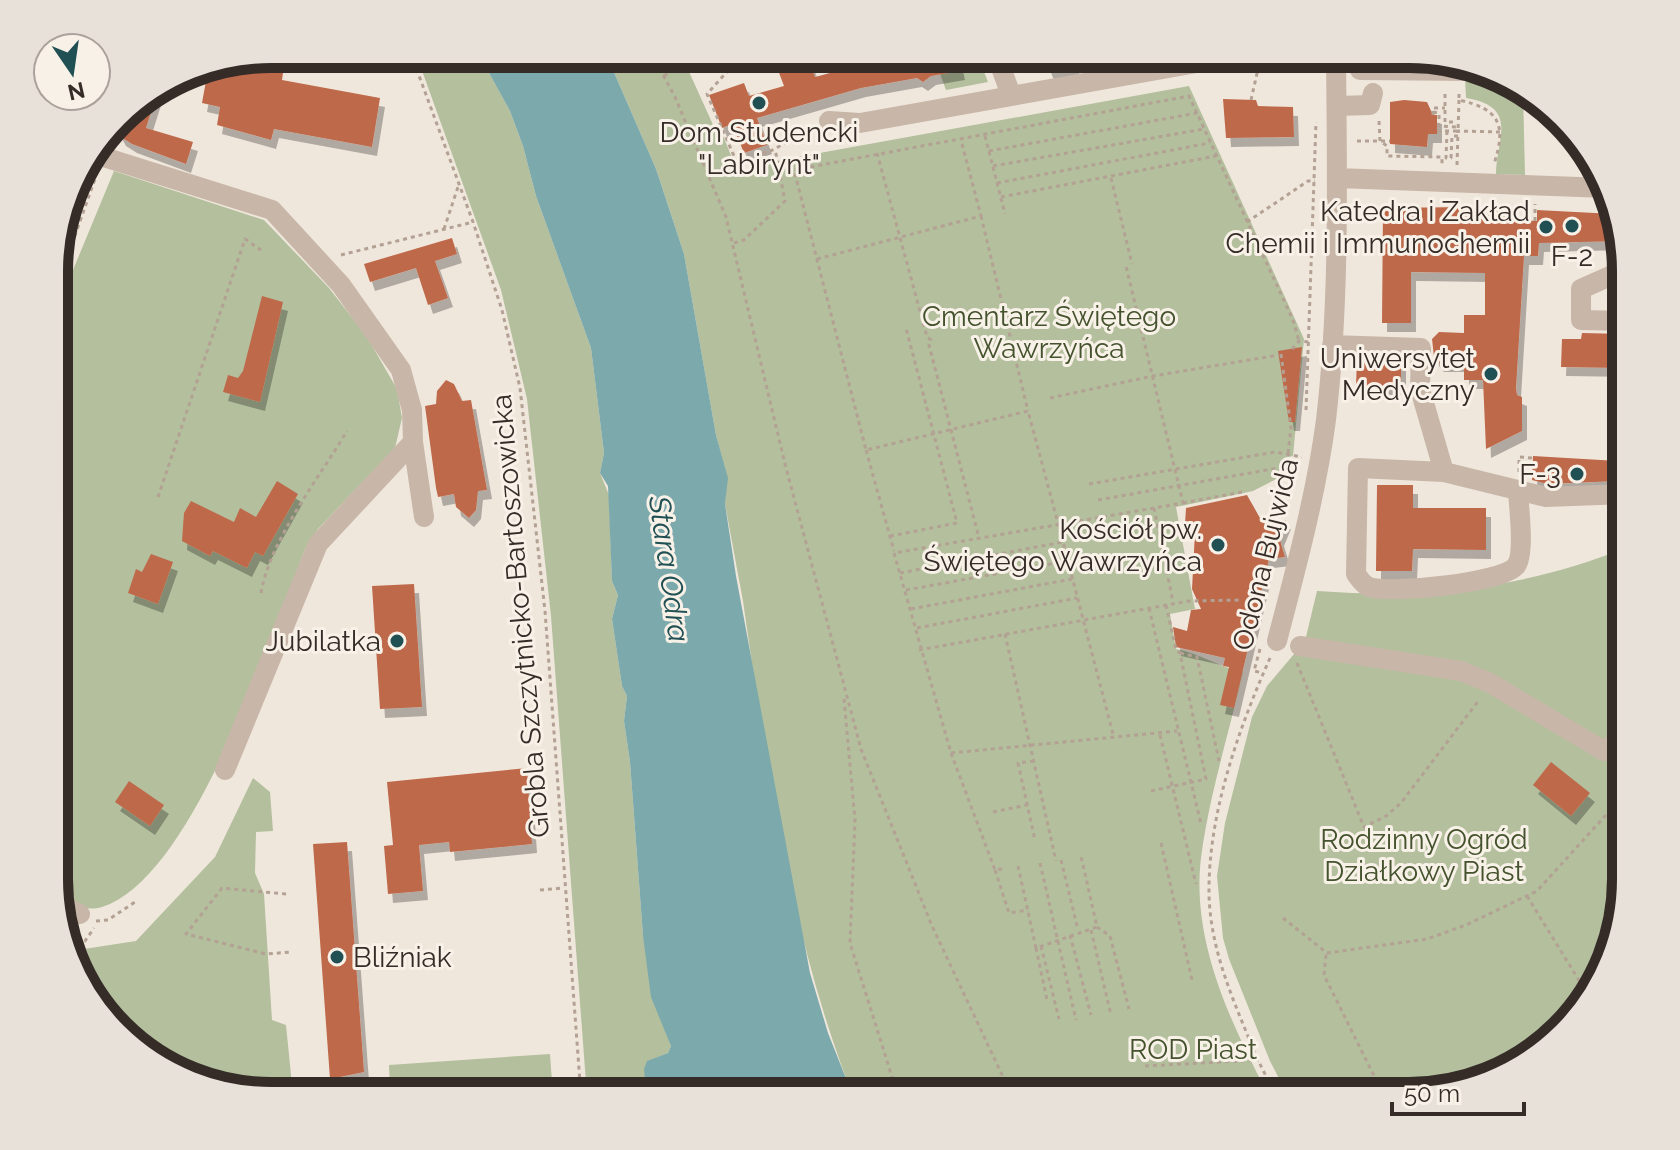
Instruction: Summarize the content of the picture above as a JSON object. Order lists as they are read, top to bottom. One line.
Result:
{"streets":{"street":["Odona Bujwida"],"path":["Grobla Szczytnicko-Bartoszowicka"]},"water":["Stara Odra"],"parks":["Cmentarz Świętego Wawrzyńca","Rodzinny Ogród Działkowy Piast","ROD Piast"],"places":["Dom Studencki \"Labirynt\"","F-2","Katedra i Zakład Chemii i Immunochemii","Uniwersytet Medyczny","F-3","Kościół pw. Świętego Wawrzyńca","Jubilatka","Bliźniak"],"scale_bar":"50 m","north":"bottom"}
